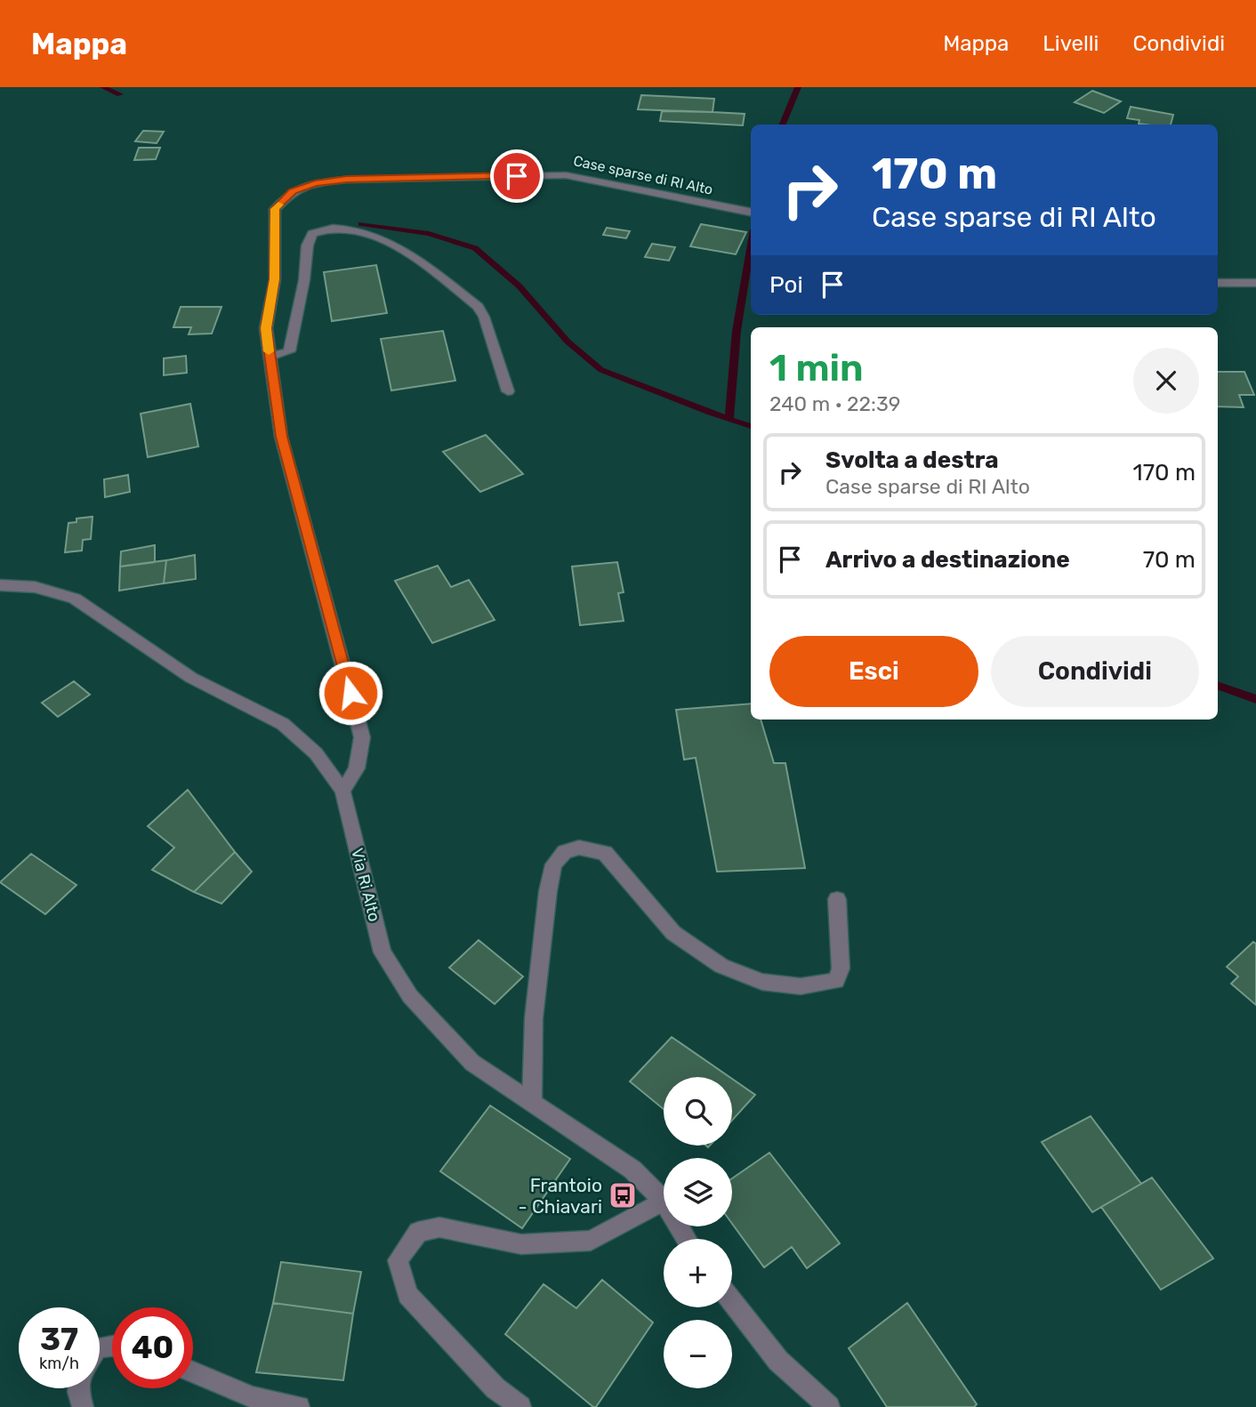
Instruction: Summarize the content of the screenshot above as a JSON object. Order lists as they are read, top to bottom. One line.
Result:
{"streets":{"street":["Case sparse di RI Alto","Via Ri Alto"]},"crossings":[["Case sparse di RI Alto","Via Ri Alto"]],"places":{"bus stop":["Frantoio - Chiavari"]},"page":{"header":"Mappa","nav":["Mappa","Livelli","Condividi"],"turn":["170 m","Case sparse di RI Alto"],"then":"Poi","heading":["1 min","240 m · 22:39"],"list":[{"name":"Svolta a destra","note":"Case sparse di RI Alto","value":"170 m"},{"name":"Arrivo a destinazione","value":"70 m"}],"buttons":["Esci","Condividi"],"map_buttons":["+","−"],"speed":"37 km/h","limit":"40"}}
